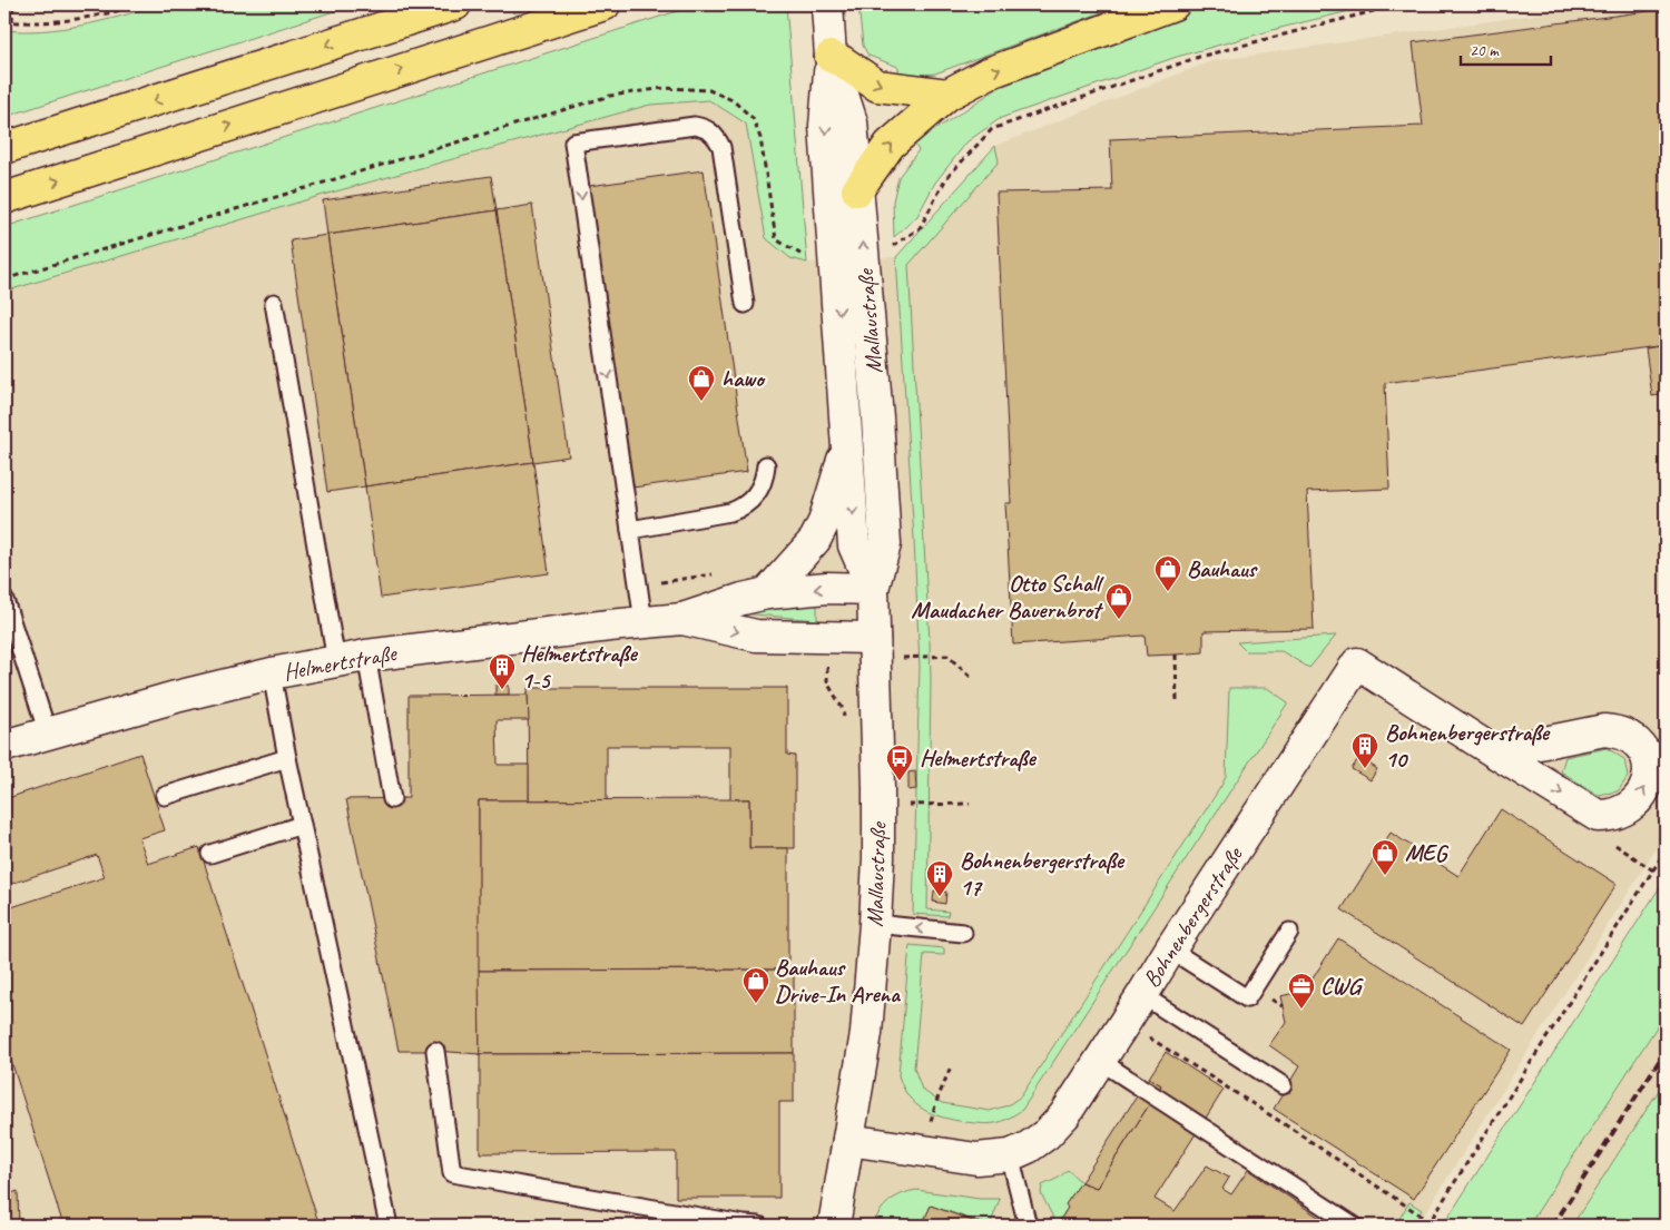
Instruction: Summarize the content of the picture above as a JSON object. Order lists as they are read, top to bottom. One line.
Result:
{"streets":{"street":["Mallaustraße","Helmertstraße","Bohnenbergerstraße"]},"crossings":[["Mallaustraße","Helmertstraße"],["Mallaustraße","Bohnenbergerstraße"]],"places":{"shop":["hawo","Bauhaus","Otto Schall Maudacher Bauernbrot","MEG","Bauhaus Drive-In Arena"],"building":["Helmertstraße 1-5","Bohnenbergerstraße 10","Bohnenbergerstraße 17"],"bus stop":["Helmertstraße"],"office":["CWG"]},"scale_bar":"20 m"}
